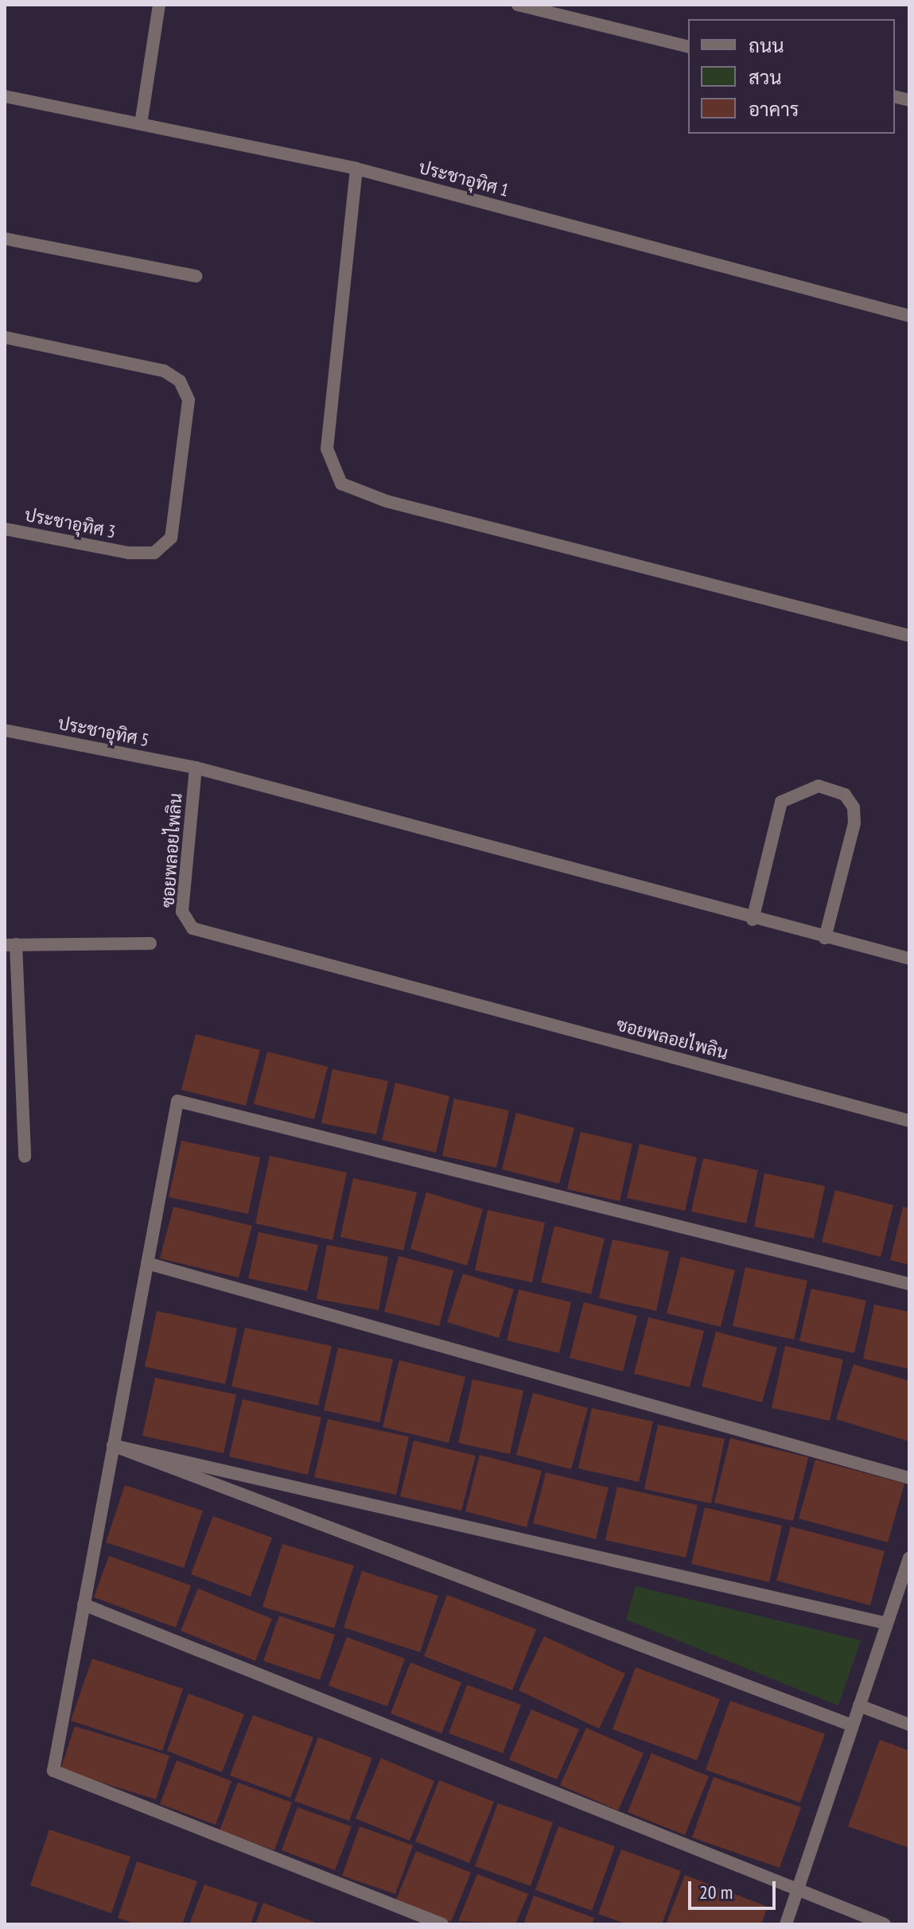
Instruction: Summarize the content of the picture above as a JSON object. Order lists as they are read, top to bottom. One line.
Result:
{"streets":{"street":["ประชาอุทิศ 1","ประชาอุทิศ 3","ประชาอุทิศ 5","ซอยพลอยไพลิน"]},"crossings":[["ประชาอุทิศ 5","ซอยพลอยไพลิน"]],"legend":["ถนน","สวน","อาคาร"],"scale_bar":"20 m"}
